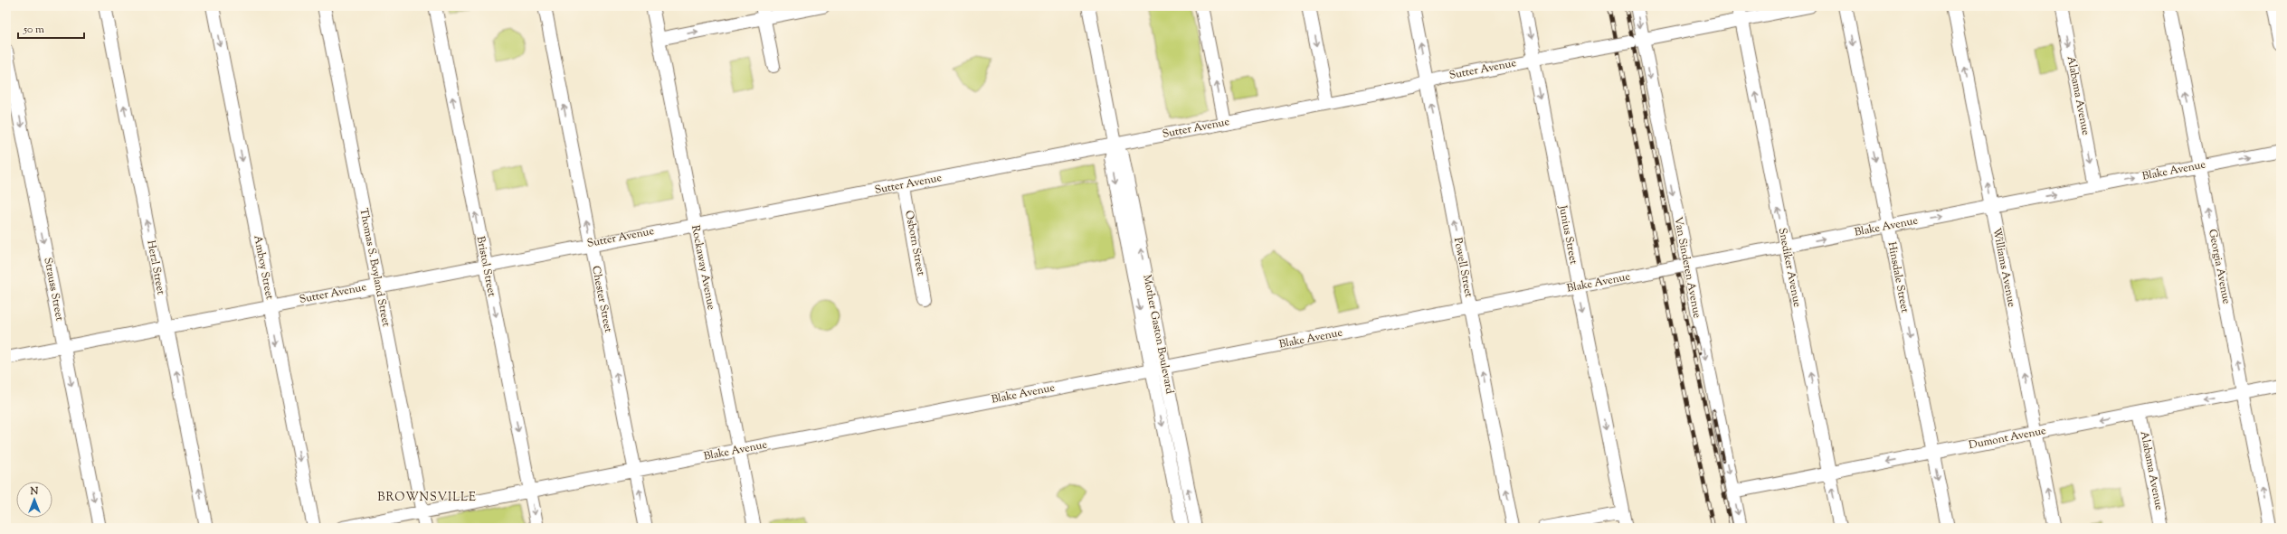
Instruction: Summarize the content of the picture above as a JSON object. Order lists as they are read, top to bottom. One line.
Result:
{"streets":{"street":["Sutter Avenue","Alabama Avenue","Blake Avenue","Junius Street","Osborn Street","Bristol Street","Georgia Avenue","Herzl Street","Amboy Street","Thomas S. Boyland Street","Rockaway Avenue","Powell Street","Van Sinderen Avenue","Snediker Avenue","Williams Avenue","Hinsdale Street","Strauss Street","Chester Street","Mother Gaston Boulevard","Dumont Avenue"]},"crossings":[["Sutter Avenue","Junius Street"],["Sutter Avenue","Osborn Street"],["Sutter Avenue","Bristol Street"],["Sutter Avenue","Herzl Street"],["Sutter Avenue","Amboy Street"],["Sutter Avenue","Thomas S. Boyland Street"],["Sutter Avenue","Rockaway Avenue"],["Sutter Avenue","Powell Street"],["Sutter Avenue","Van Sinderen Avenue"],["Sutter Avenue","Snediker Avenue"],["Sutter Avenue","Strauss Street"],["Sutter Avenue","Chester Street"],["Sutter Avenue","Mother Gaston Boulevard"],["Alabama Avenue","Blake Avenue"],["Alabama Avenue","Dumont Avenue"],["Blake Avenue","Junius Street"],["Blake Avenue","Bristol Street"],["Blake Avenue","Georgia Avenue"],["Blake Avenue","Thomas S. Boyland Street"],["Blake Avenue","Rockaway Avenue"],["Blake Avenue","Powell Street"],["Blake Avenue","Van Sinderen Avenue"],["Blake Avenue","Snediker Avenue"],["Blake Avenue","Williams Avenue"],["Blake Avenue","Hinsdale Street"],["Blake Avenue","Chester Street"],["Blake Avenue","Mother Gaston Boulevard"],["Georgia Avenue","Dumont Avenue"],["Van Sinderen Avenue","Dumont Avenue"],["Snediker Avenue","Dumont Avenue"],["Williams Avenue","Dumont Avenue"],["Hinsdale Street","Dumont Avenue"]],"one_way":["Alabama Avenue","Junius Street","Georgia Avenue","Herzl Street","Amboy Street","Powell Street","Van Sinderen Avenue","Snediker Avenue","Williams Avenue","Hinsdale Street","Strauss Street","Chester Street","Dumont Avenue"],"districts":["BROWNSVILLE"],"scale_bar":"50 m","north":"top"}
